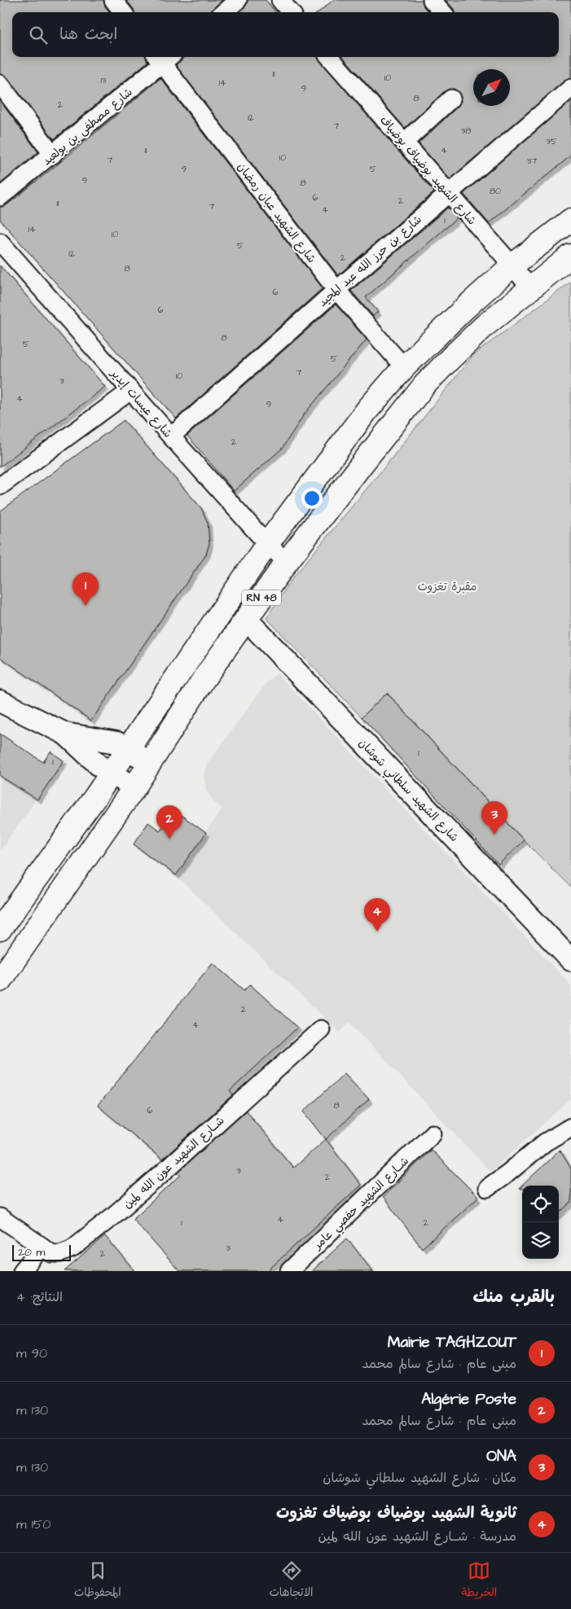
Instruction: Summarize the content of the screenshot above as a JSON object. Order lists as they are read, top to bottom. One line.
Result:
{"streets":{"highway":["RN 48"],"street":["شارع مصطفى بن بولعيد","شارع الشهيد بوضياف بوضياف","شارع الشهيد عبان رمضان","شارع بن حرز الله عبد المجيد","شارع عيسات إيدير","شارع الشهيد سلطاني شوشان","شــارع الشهيد عون الله لمين","شــارع الشهيد حفصي عامر"]},"crossings":[["شارع مصطفى بن بولعيد","شارع الشهيد عبان رمضان"],["شارع الشهيد بوضياف بوضياف","شارع بن حرز الله عبد المجيد"],["شارع الشهيد بوضياف بوضياف","RN 48"],["شارع الشهيد عبان رمضان","شارع بن حرز الله عبد المجيد"],["شارع الشهيد عبان رمضان","RN 48"],["شارع بن حرز الله عبد المجيد","شارع عيسات إيدير"],["شارع عيسات إيدير","RN 48"],["RN 48","شارع الشهيد سلطاني شوشان"]],"parks":["مقبرة تغزوت"],"house_numbers":["11","10","13","14","9","8","2","12","7","38","35","11","4","10","7","37","9","5","9","8","80","6","2","11","7","4","1","14","10","5","12","2","8","6","6","8","5","5","7","10","3","4","9","2","1","1","2","4","8","6","3","2","4","1","2","3","2"],"scale_bar":"20 m","north":"top right","page":{"search":"ابحث هنا","pins":["1","3","2","4"],"scale":"20 m","heading":["بالقرب منك","النتائج: 4"],"list":[{"mark":"1","name":"Mairie TAGHZOUT","note":"مبنى عام · شارع سالم محمد","value":"90 m"},{"mark":"2","name":"Algérie Poste","note":"مبنى عام · شارع سالم محمد","value":"130 m"},{"mark":"3","name":"ONA","note":"مكان · شارع الشهيد سلطاني شوشان","value":"130 m"},{"mark":"4","name":"ثانوية الشهيد بوضياف بوضياف تغزوت","note":"مدرسة · شــارع الشهيد عون الله لمين","value":"150 m"}],"nav":["الخريطة","الاتجاهات","المحفوظات"]}}
